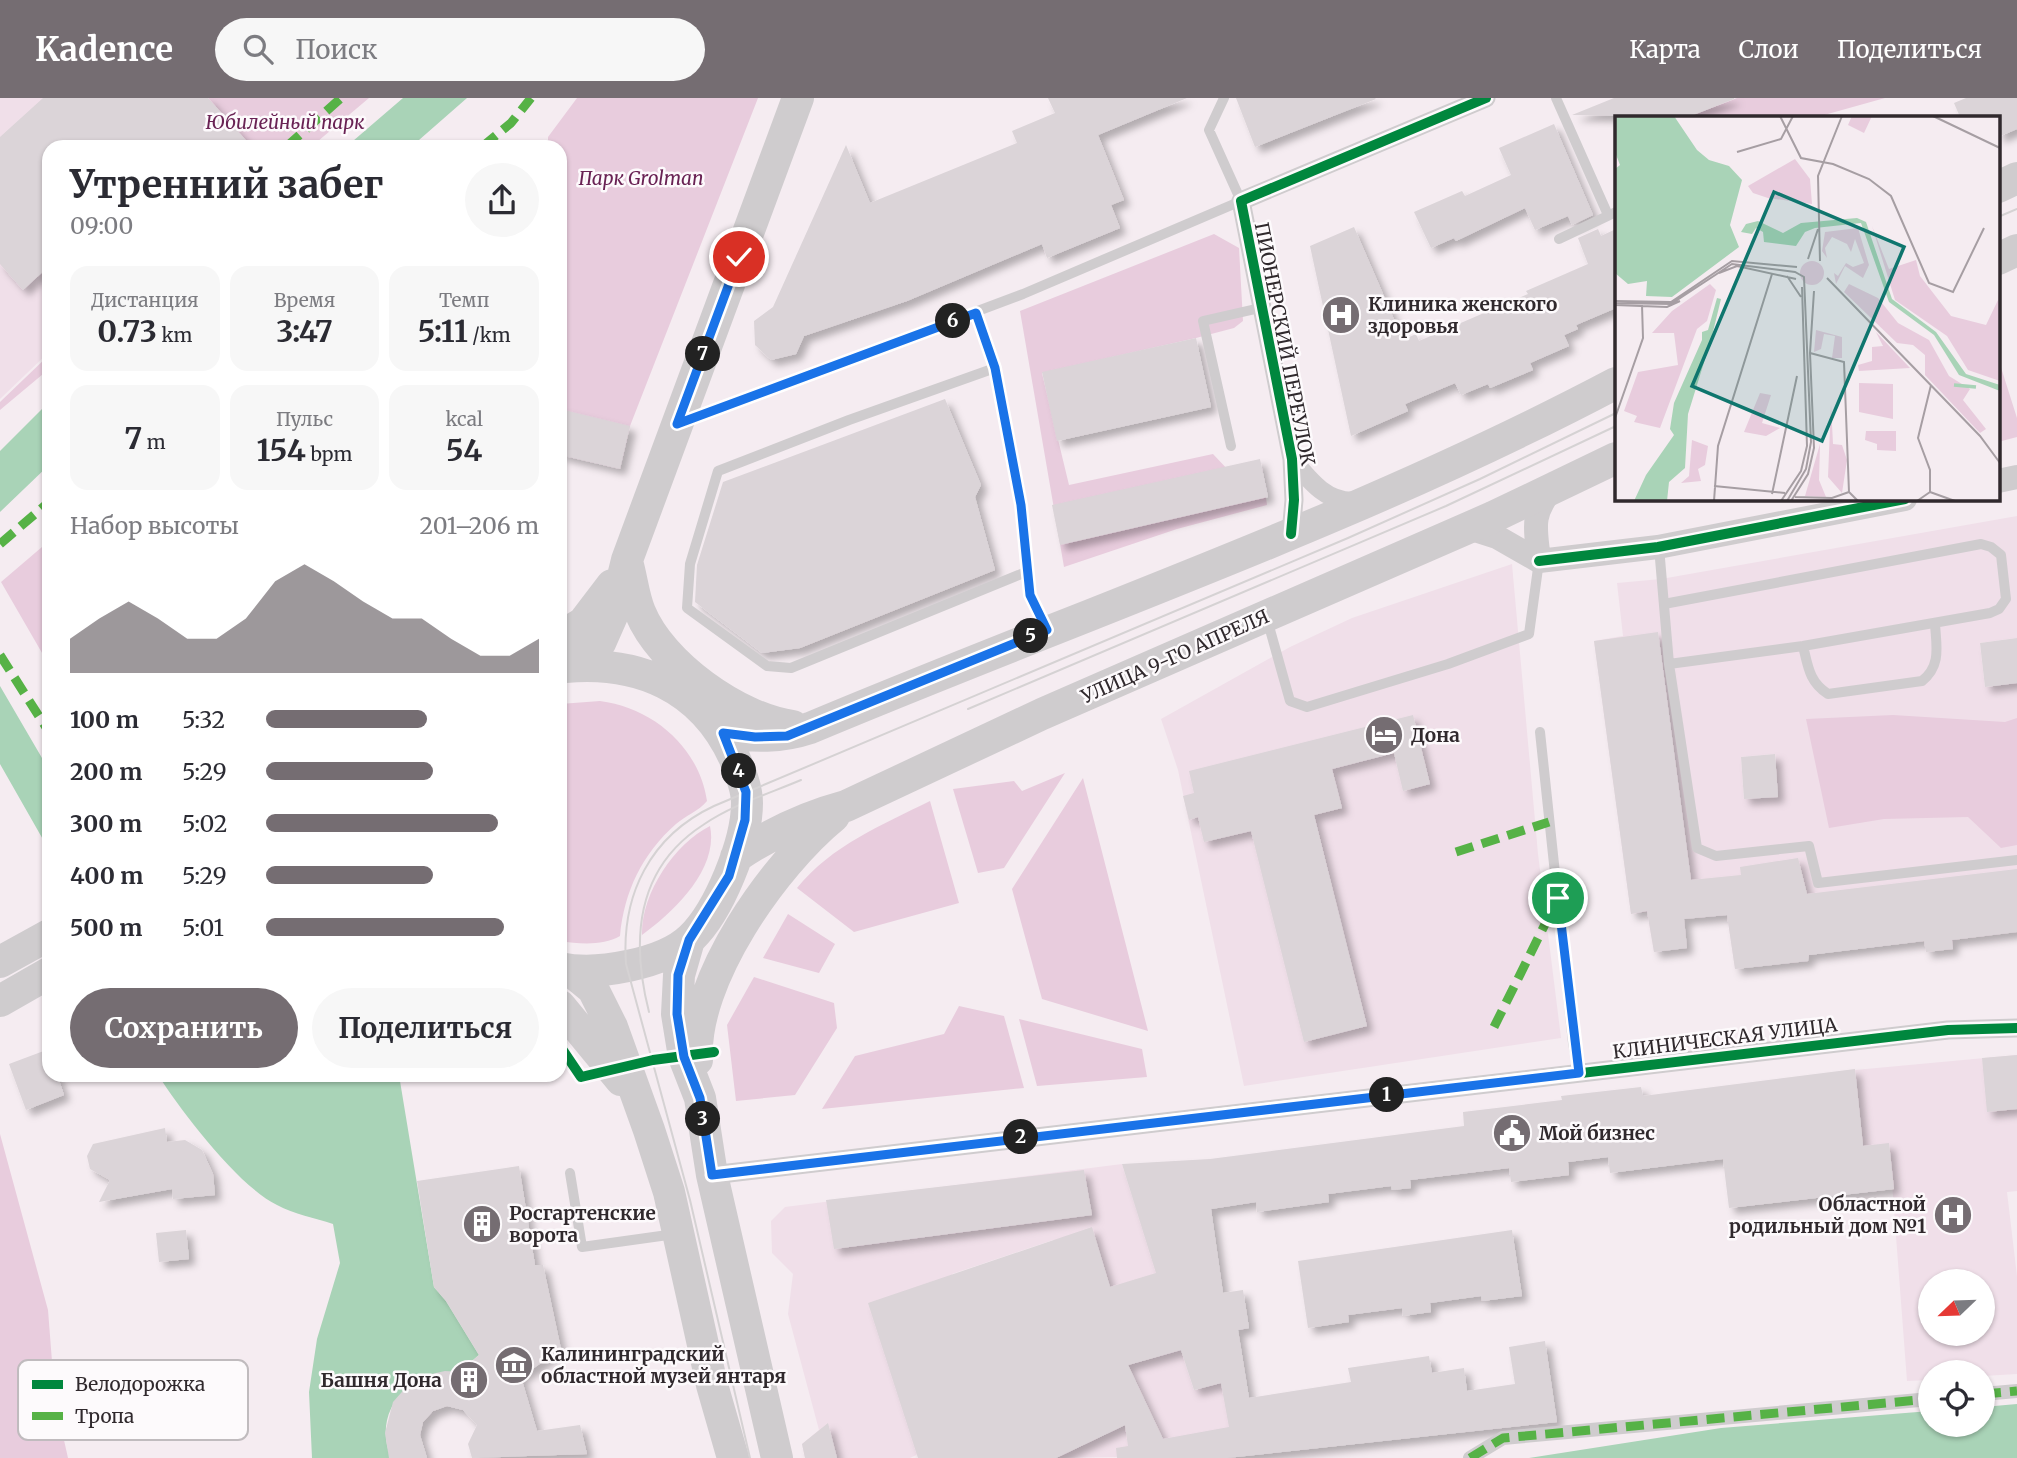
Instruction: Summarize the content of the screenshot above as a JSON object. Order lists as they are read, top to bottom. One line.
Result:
{"streets":{"main road":["УЛИЦА 9-ГО АПРЕЛЯ"],"street":["ПИОНЕРСКИЙ ПЕРЕУЛОК","КЛИНИЧЕСКАЯ УЛИЦА"]},"parks":["Юбилейный парк","Парк Grolman"],"places":{"hospital":["Клиника женского здоровья","Областной родильный дом №1"],"hotel":["Дона"],"public building":["Мой бизнес"],"building":["Росгартенские ворота","Башня Дона"],"museum":["Калининградский областной музей янтаря"]},"legend":["Велодорожка","Тропа"],"north":"bottom left","page":{"header":"Kadence","search":"Поиск","nav":["Карта","Слои","Поделиться"],"heading":["Утренний забег","09:00"],"stats":[["Дистанция","0.73 km"],["Время","3:47"],["Темп","5:11 /km"],["7 m"],["Пульс","154 bpm"],["kcal","54"]],"pins":["6","7","5","4","1","3","2"],"chart":["Набор высоты","201–206 m"],"list":[{"name":"100 m","note":"5:32"},{"name":"200 m","note":"5:29"},{"name":"300 m","note":"5:02"},{"name":"400 m","note":"5:29"},{"name":"500 m","note":"5:01"}],"buttons":["Сохранить","Поделиться"]}}
